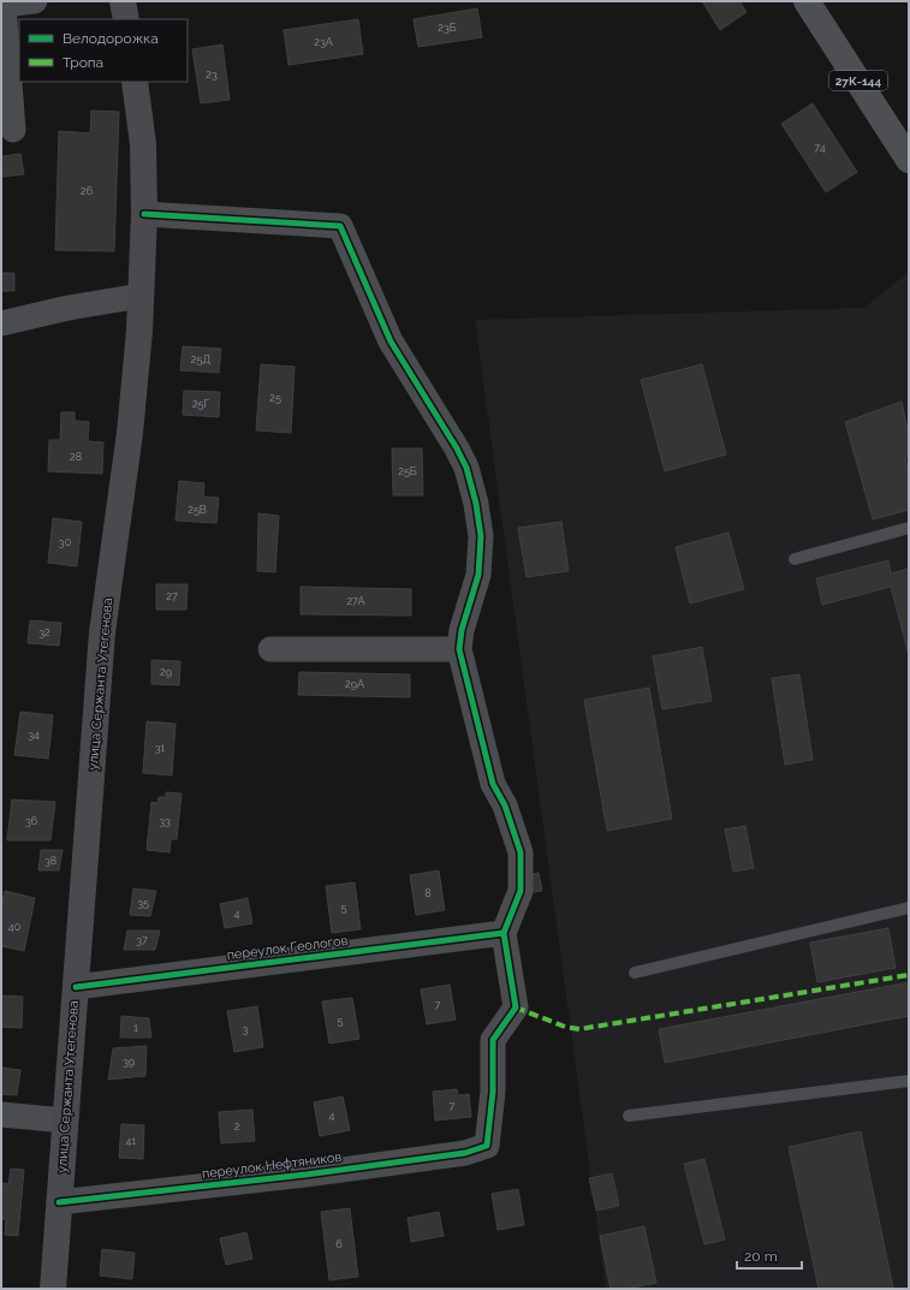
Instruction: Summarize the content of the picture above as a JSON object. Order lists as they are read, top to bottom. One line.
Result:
{"streets":{"main road":["27К-144","улица Сержанта Утегенова"],"street":["переулок Геологов","переулок Нефтяников"]},"crossings":[["улица Сержанта Утегенова","переулок Геологов"],["улица Сержанта Утегенова","переулок Нефтяников"],["переулок Геологов","переулок Нефтяников"]],"house_numbers":["23Б","23А","23","74","26","25Д","25","25Г","28","25Б","25В","30","27","27А","32","29","29А","34","31","36","33","38","8","35","5","4","40","37","7","5","1","3","39","7","4","2","41","6"],"legend":["Велодорожка","Тропа"],"scale_bar":"20 m"}
